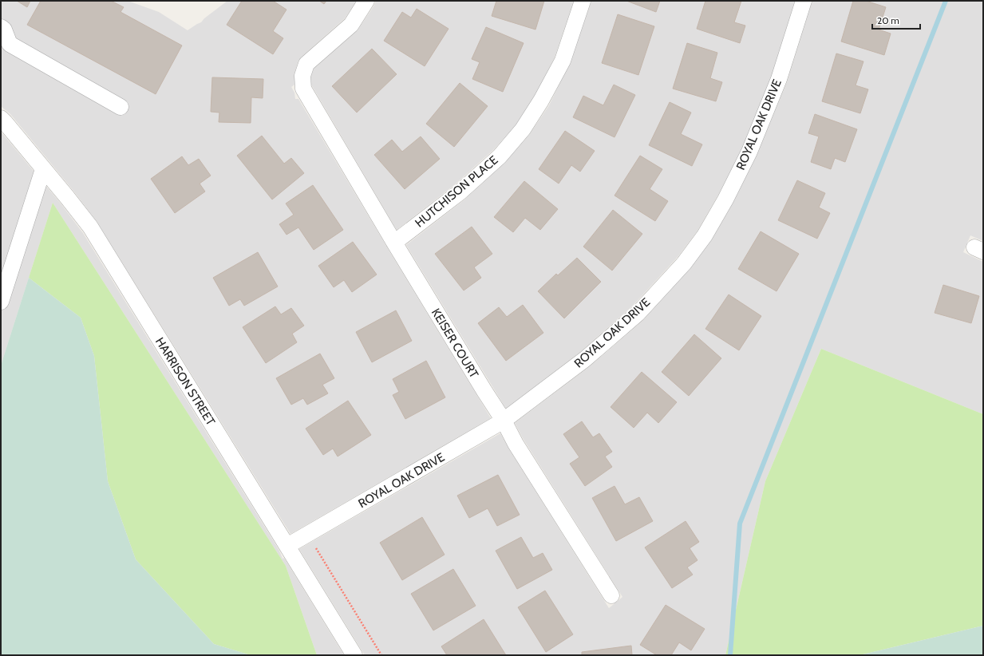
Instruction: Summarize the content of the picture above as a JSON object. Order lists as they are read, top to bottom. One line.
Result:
{"streets":{"street":["ROYAL OAK DRIVE","HUTCHISON PLACE","KEISER COURT","HARRISON STREET"]},"crossings":[["ROYAL OAK DRIVE","KEISER COURT"],["ROYAL OAK DRIVE","HARRISON STREET"],["HUTCHISON PLACE","KEISER COURT"]],"scale_bar":"20 m"}
